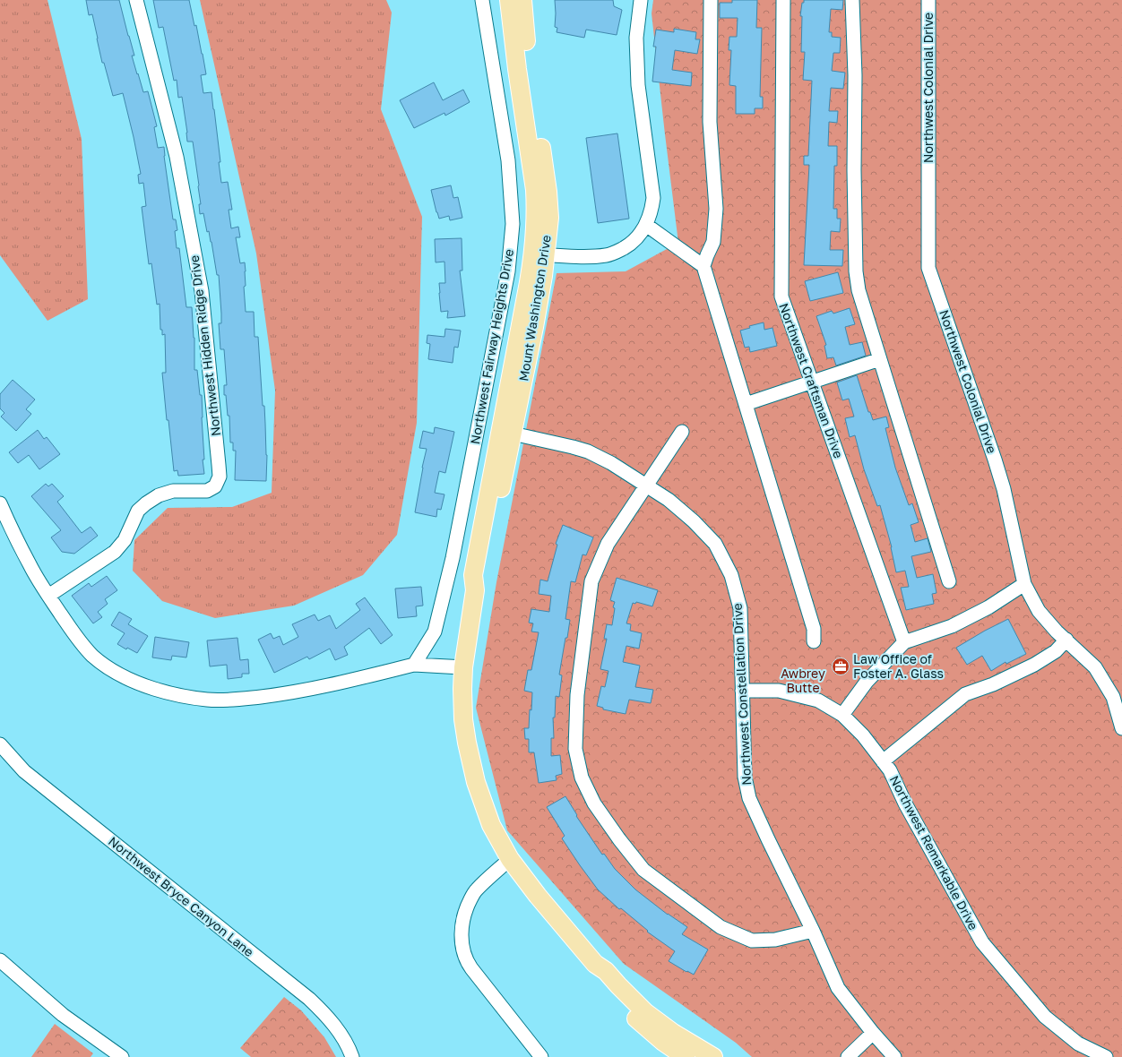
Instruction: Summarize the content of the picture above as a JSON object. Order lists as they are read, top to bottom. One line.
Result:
{"streets":{"main road":["Mount Washington Drive"],"street":["Northwest Colonial Drive","Northwest Hidden Ridge Drive","Northwest Fairway Heights Drive","Northwest Craftsman Drive","Northwest Constellation Drive","Northwest Remarkable Drive","Northwest Bryce Canyon Lane"]},"crossings":[["Mount Washington Drive","Northwest Constellation Drive"],["Northwest Constellation Drive","Northwest Remarkable Drive"]],"parks":["Awbrey Butte"],"places":{"office":["Law Office of Foster A. Glass"]}}
